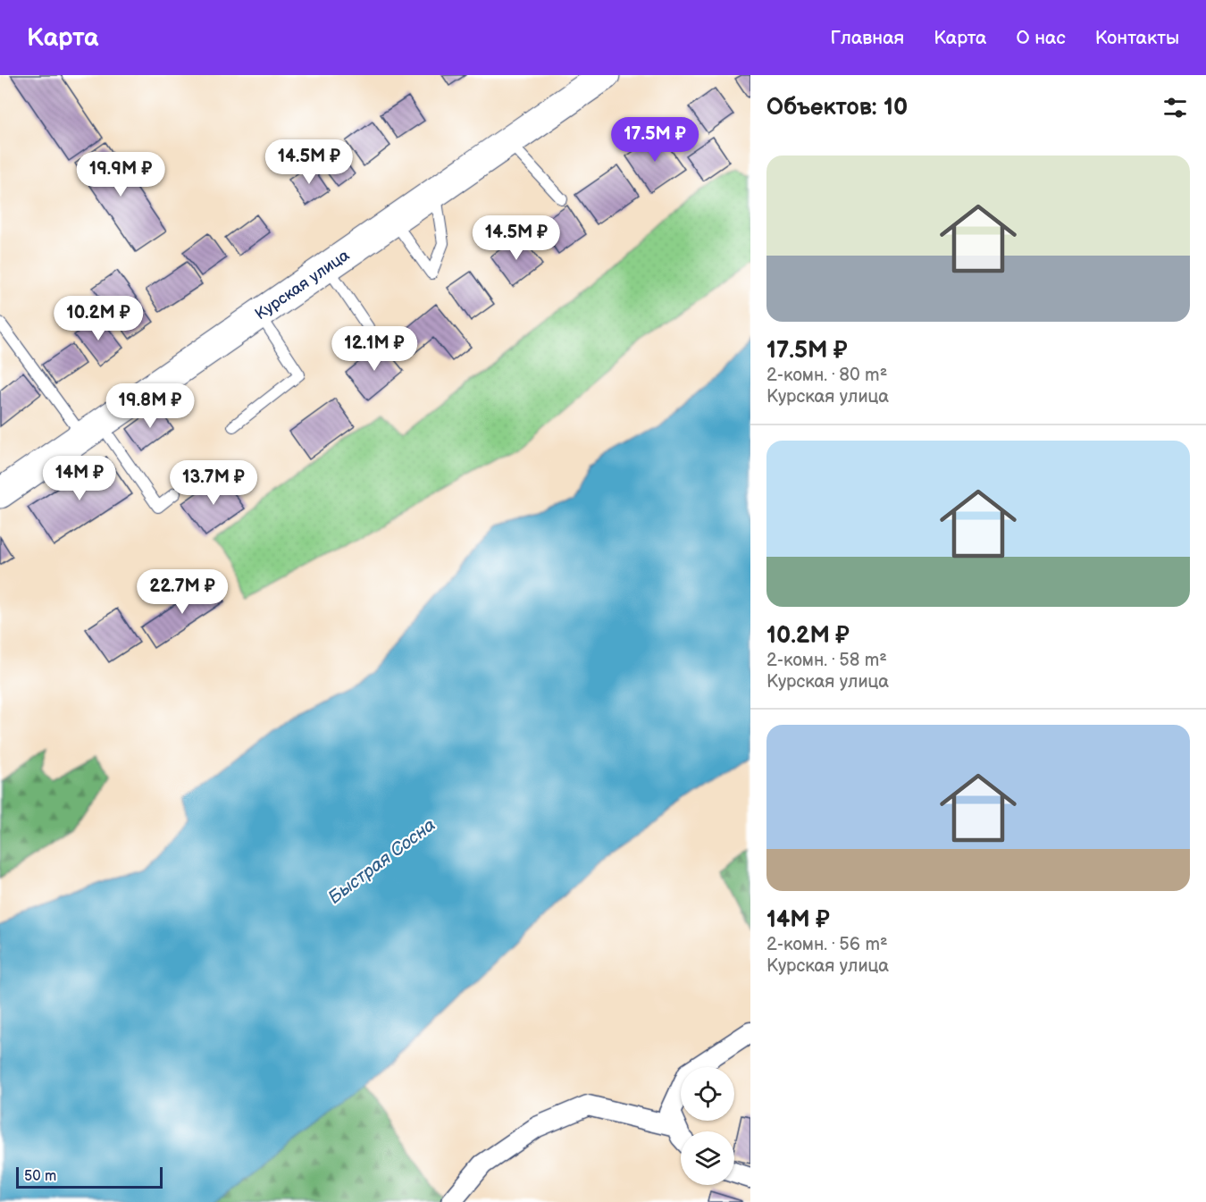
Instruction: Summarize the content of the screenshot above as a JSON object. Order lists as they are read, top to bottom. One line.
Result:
{"streets":{"street":["Курская улица"]},"water":["Быстрая Сосна"],"scale_bar":"50 m","page":{"header":"Карта","nav":["Главная","Карта","О нас","Контакты"],"heading":"Объектов: 10","price":["17.5M ₽","14.5M ₽","19.9M ₽","14.5M ₽","10.2M ₽","12.1M ₽","19.8M ₽","14M ₽","13.7M ₽","22.7M ₽"],"list":[{"name":"17.5M ₽","note":"2-комн. · 80 m² · Курская улица"},{"name":"10.2M ₽","note":"2-комн. · 58 m² · Курская улица"},{"name":"14M ₽","note":"2-комн. · 56 m² · Курская улица"}],"scale":"50 m"}}
